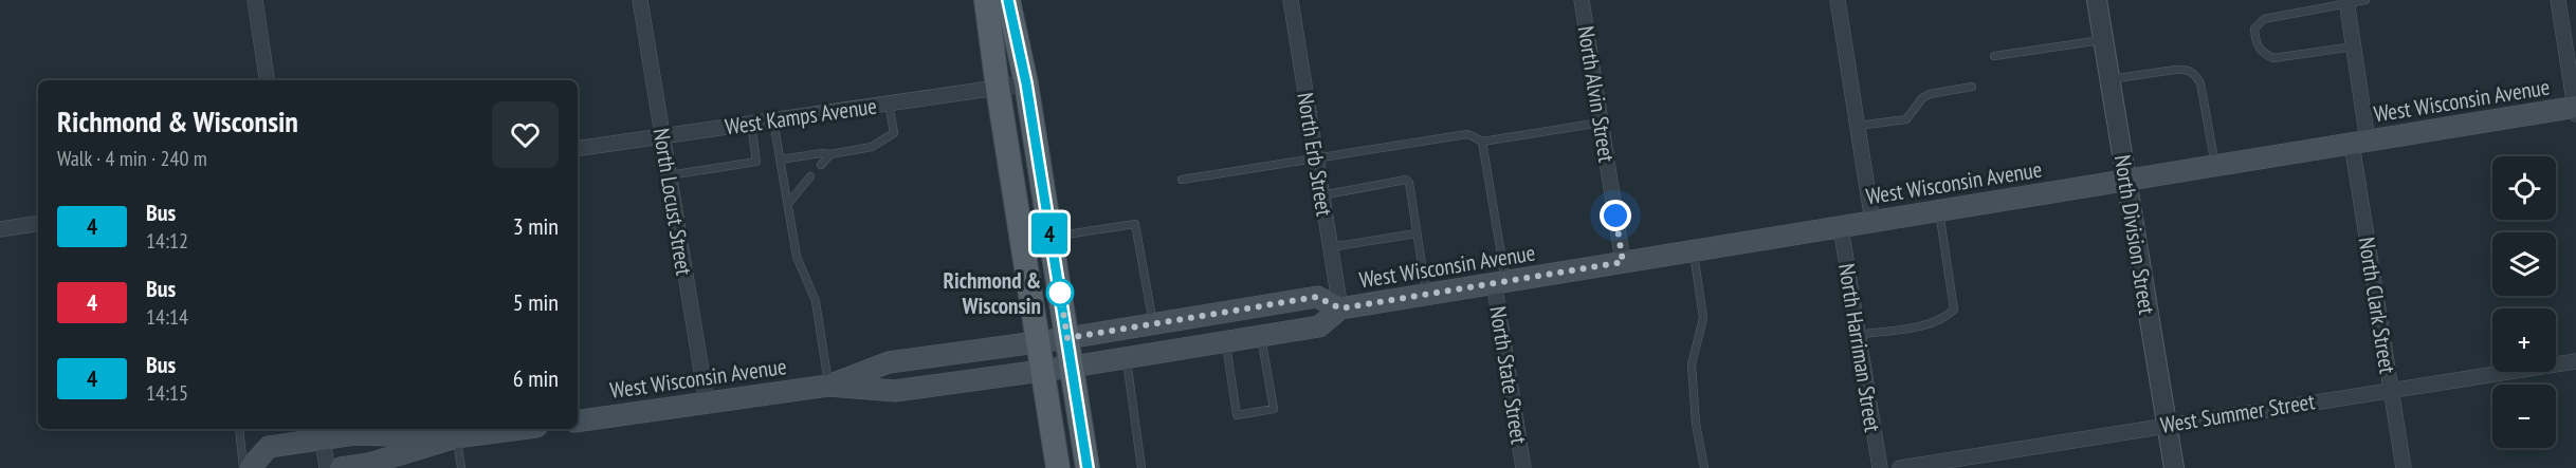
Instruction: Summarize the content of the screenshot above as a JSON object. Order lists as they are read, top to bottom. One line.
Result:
{"streets":{"main road":["West Wisconsin Avenue"],"street":["North Alvin Street","West Kamps Avenue","North Erb Street","North Locust Street","North Division Street","North Clark Street","North Harriman Street","North State Street","West Summer Street"]},"crossings":[["North Alvin Street","West Wisconsin Avenue"],["West Wisconsin Avenue","North Erb Street"],["West Wisconsin Avenue","North Locust Street"],["West Wisconsin Avenue","North Division Street"],["West Wisconsin Avenue","North Clark Street"],["West Wisconsin Avenue","North Harriman Street"],["West Wisconsin Avenue","North State Street"],["West Kamps Avenue","North Locust Street"],["North Division Street","West Summer Street"],["North Clark Street","West Summer Street"]],"places":["Richmond & Wisconsin"],"lines":["bus line 4"],"page":{"on_map":"4","heading":["Richmond & Wisconsin","Walk · 4 min · 240 m"],"map_buttons":["+","−"],"list":[{"mark":"4","name":"Bus","note":"14:12","value":"3 min"},{"mark":"4","name":"Bus","note":"14:14","value":"5 min"},{"mark":"4","name":"Bus","note":"14:15","value":"6 min"}]}}
